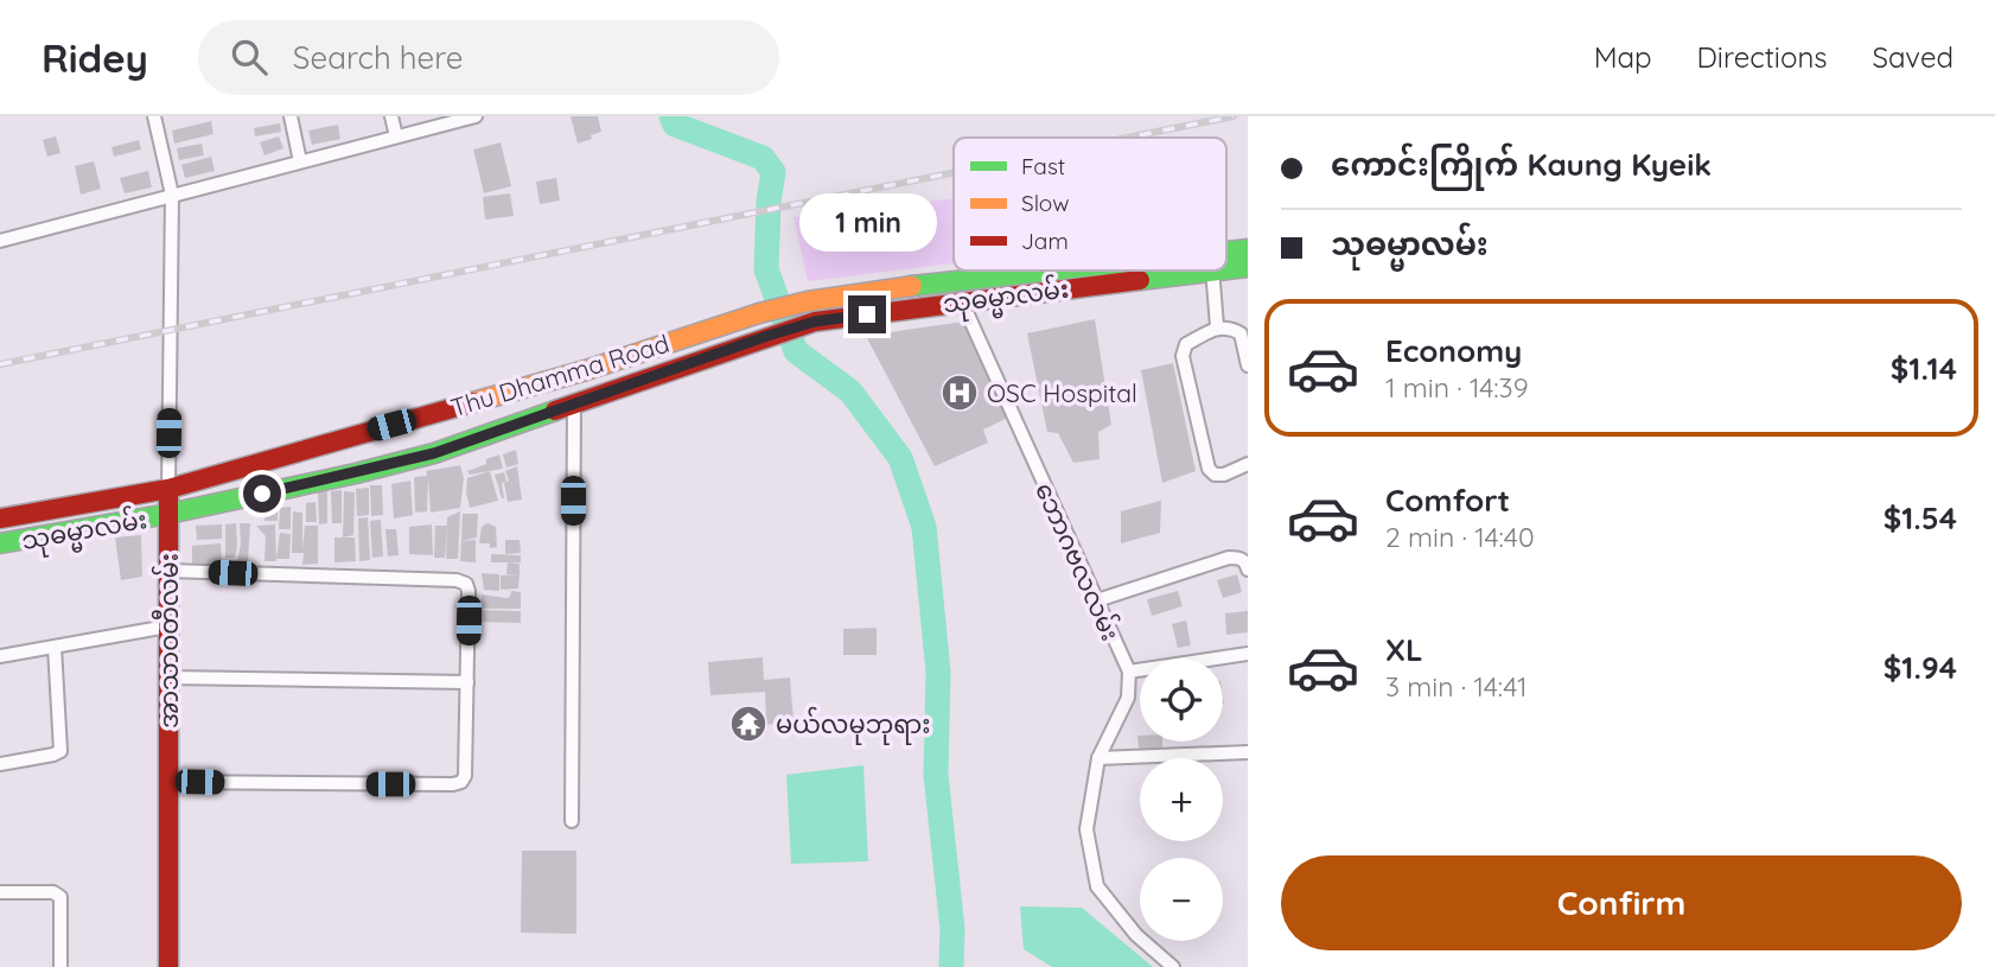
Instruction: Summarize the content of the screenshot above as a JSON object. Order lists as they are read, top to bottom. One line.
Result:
{"streets":{"main road":["သုဓမ္မာလမ်း","Thu Dhamma Road","အာသာဝတီလမ်း"],"street":["ဘောဂဗလလမ်း"]},"crossings":[["သုဓမ္မာလမ်း","Thu Dhamma Road"],["သုဓမ္မာလမ်း","ဘောဂဗလလမ်း"],["သုဓမ္မာလမ်း","အာသာဝတီလမ်း"],["Thu Dhamma Road","အာသာဝတီလမ်း"]],"places":{"hospital":["OSC Hospital"],"temple":["မယ်လမုဘုရား"]},"legend":["Fast","Slow","Jam"],"page":{"header":"Ridey","search":"Search here","nav":["Map","Directions","Saved"],"banner":["ကောင်းကြိုက် Kaung Kyeik","သုဓမ္မာလမ်း"],"bubble":"1 min","list":[{"name":"Economy","note":"1 min · 14:39","value":"$1.14"},{"name":"Comfort","note":"2 min · 14:40","value":"$1.54"},{"name":"XL","note":"3 min · 14:41","value":"$1.94"}],"map_buttons":["+","−"],"buttons":"Confirm"}}
